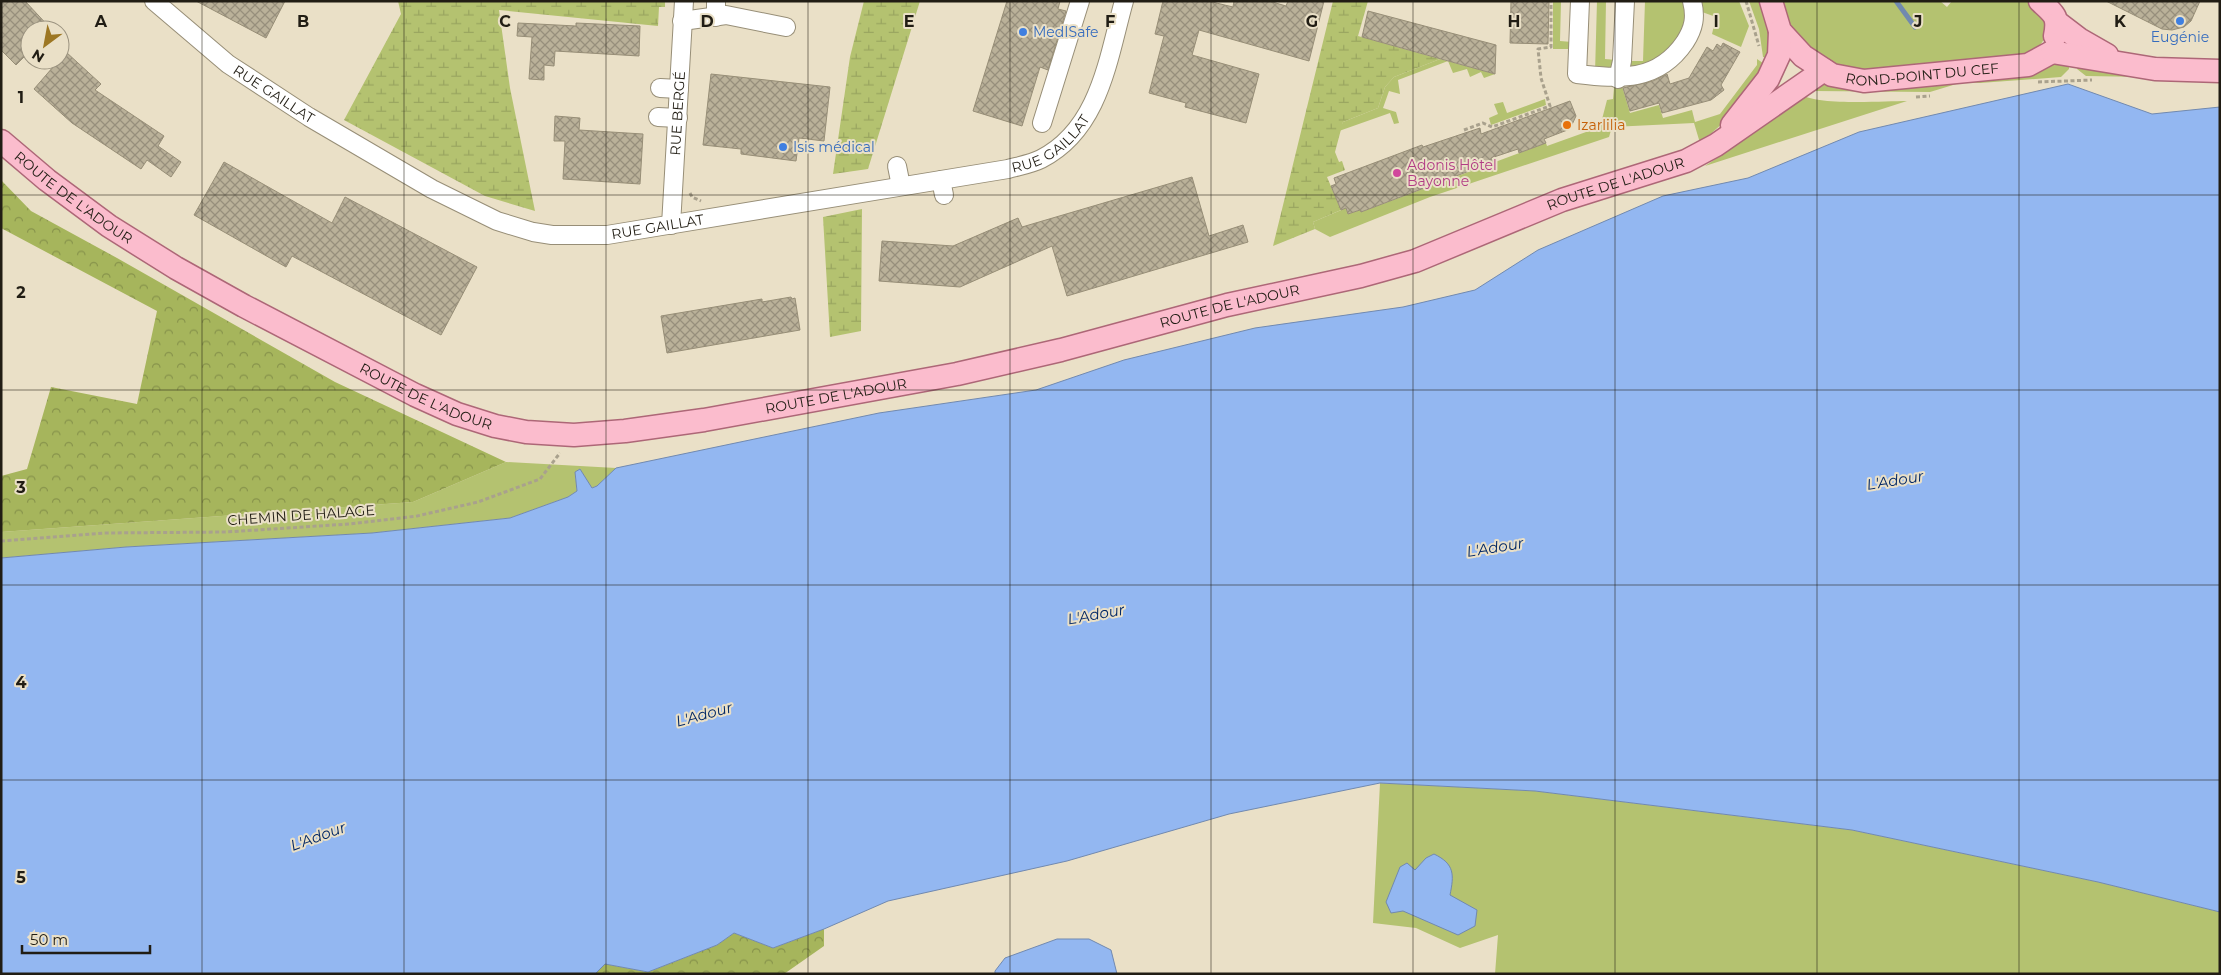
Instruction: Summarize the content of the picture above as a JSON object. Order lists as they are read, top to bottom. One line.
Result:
{"streets":{"main road":["ROND-POINT DU CEF","ROUTE DE L'ADOUR"],"street":["RUE GAILLAT","RUE BERGÉ"],"path":["CHEMIN DE HALAGE"]},"crossings":[["ROND-POINT DU CEF","ROUTE DE L'ADOUR"],["RUE GAILLAT","RUE BERGÉ"],["ROUTE DE L'ADOUR","CHEMIN DE HALAGE"]],"water":["L'Adour"],"places":["Eugénie","MedISafe","Izarlilia","Isis médical","Adonis Hôtel Bayonne"],"scale_bar":"50 m","north":"bottom left","grid":{"columns":["A","B","C","D","E","F","G","H","I","J","K"],"rows":["1","2","3","4","5"]}}
